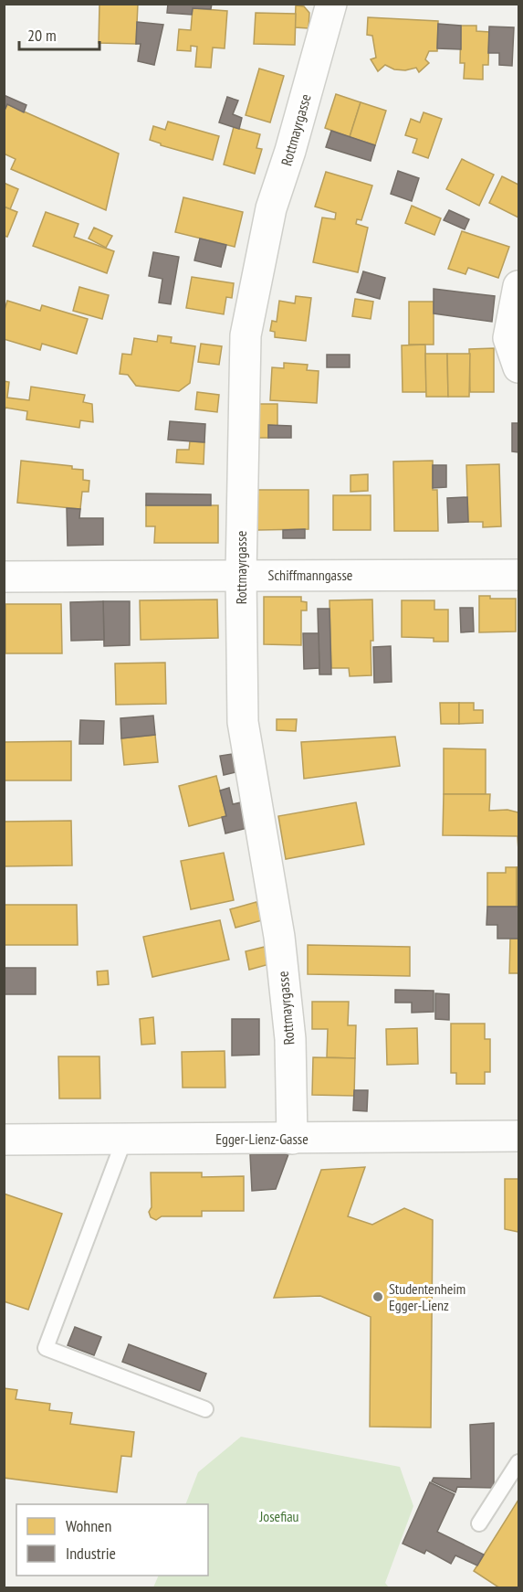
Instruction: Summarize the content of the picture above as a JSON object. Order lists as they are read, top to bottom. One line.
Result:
{"streets":{"street":["Rottmayrgasse","Schiffmanngasse","Egger-Lienz-Gasse"]},"crossings":[["Rottmayrgasse","Schiffmanngasse"],["Rottmayrgasse","Egger-Lienz-Gasse"]],"parks":["Josefiau"],"places":["Studentenheim Egger-Lienz"],"legend":["Wohnen","Industrie"],"scale_bar":"20 m"}
